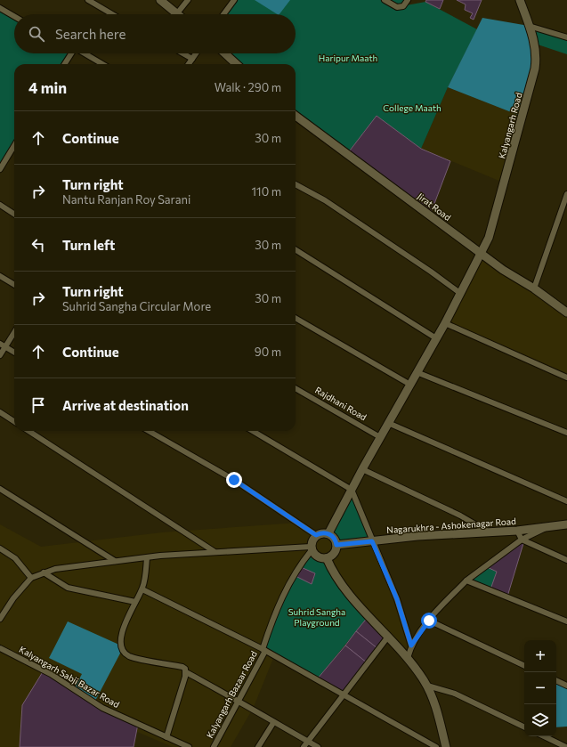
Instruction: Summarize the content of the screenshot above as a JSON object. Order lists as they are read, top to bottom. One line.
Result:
{"streets":{"main road":["Kalyangarh Road","Jirat Road","Nagarukhra - Ashokenagar Road"],"street":["Rajdhani Road","Kalyangarh Sabji Bazar Road","Kalyangarh Bazaar Road"]},"crossings":[["Kalyangarh Road","Jirat Road"],["Kalyangarh Road","Rajdhani Road"],["Kalyangarh Road","Nagarukhra - Ashokenagar Road"],["Kalyangarh Road","Kalyangarh Bazaar Road"],["Nagarukhra - Ashokenagar Road","Kalyangarh Bazaar Road"]],"parks":["Haripur Maath","College Maath","Suhrid Sangha Playground"],"page":{"search":"Search here","heading":["4 min","Walk · 290 m"],"list":[["Continue","30 m"],["Turn right","Nantu Ranjan Roy Sarani","110 m"],["Turn left","30 m"],["Turn right","Suhrid Sangha Circular More","30 m"],["Continue","90 m"],"Arrive at destination"],"map_buttons":["+","−"]}}
